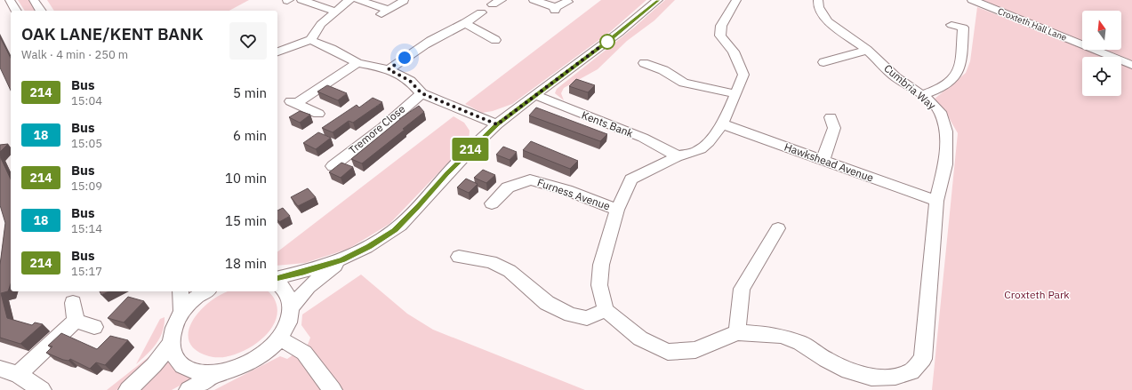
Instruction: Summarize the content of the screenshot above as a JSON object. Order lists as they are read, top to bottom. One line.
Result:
{"streets":{"street":["Croxteth Hall Lane","Cumbria Way","Kents Bank","Tremore Close","Hawkshead Avenue","Furness Avenue"]},"crossings":[["Cumbria Way","Hawkshead Avenue"]],"parks":["Croxteth Park"],"lines":["bus line 214"],"north":"top","page":{"on_map":"214","heading":["OAK LANE/KENT BANK","Walk · 4 min · 250 m"],"list":[{"mark":"214","name":"Bus","note":"15:04","value":"5 min"},{"mark":"18","name":"Bus","note":"15:05","value":"6 min"},{"mark":"214","name":"Bus","note":"15:09","value":"10 min"},{"mark":"18","name":"Bus","note":"15:14","value":"15 min"},{"mark":"214","name":"Bus","note":"15:17","value":"18 min"}]}}
